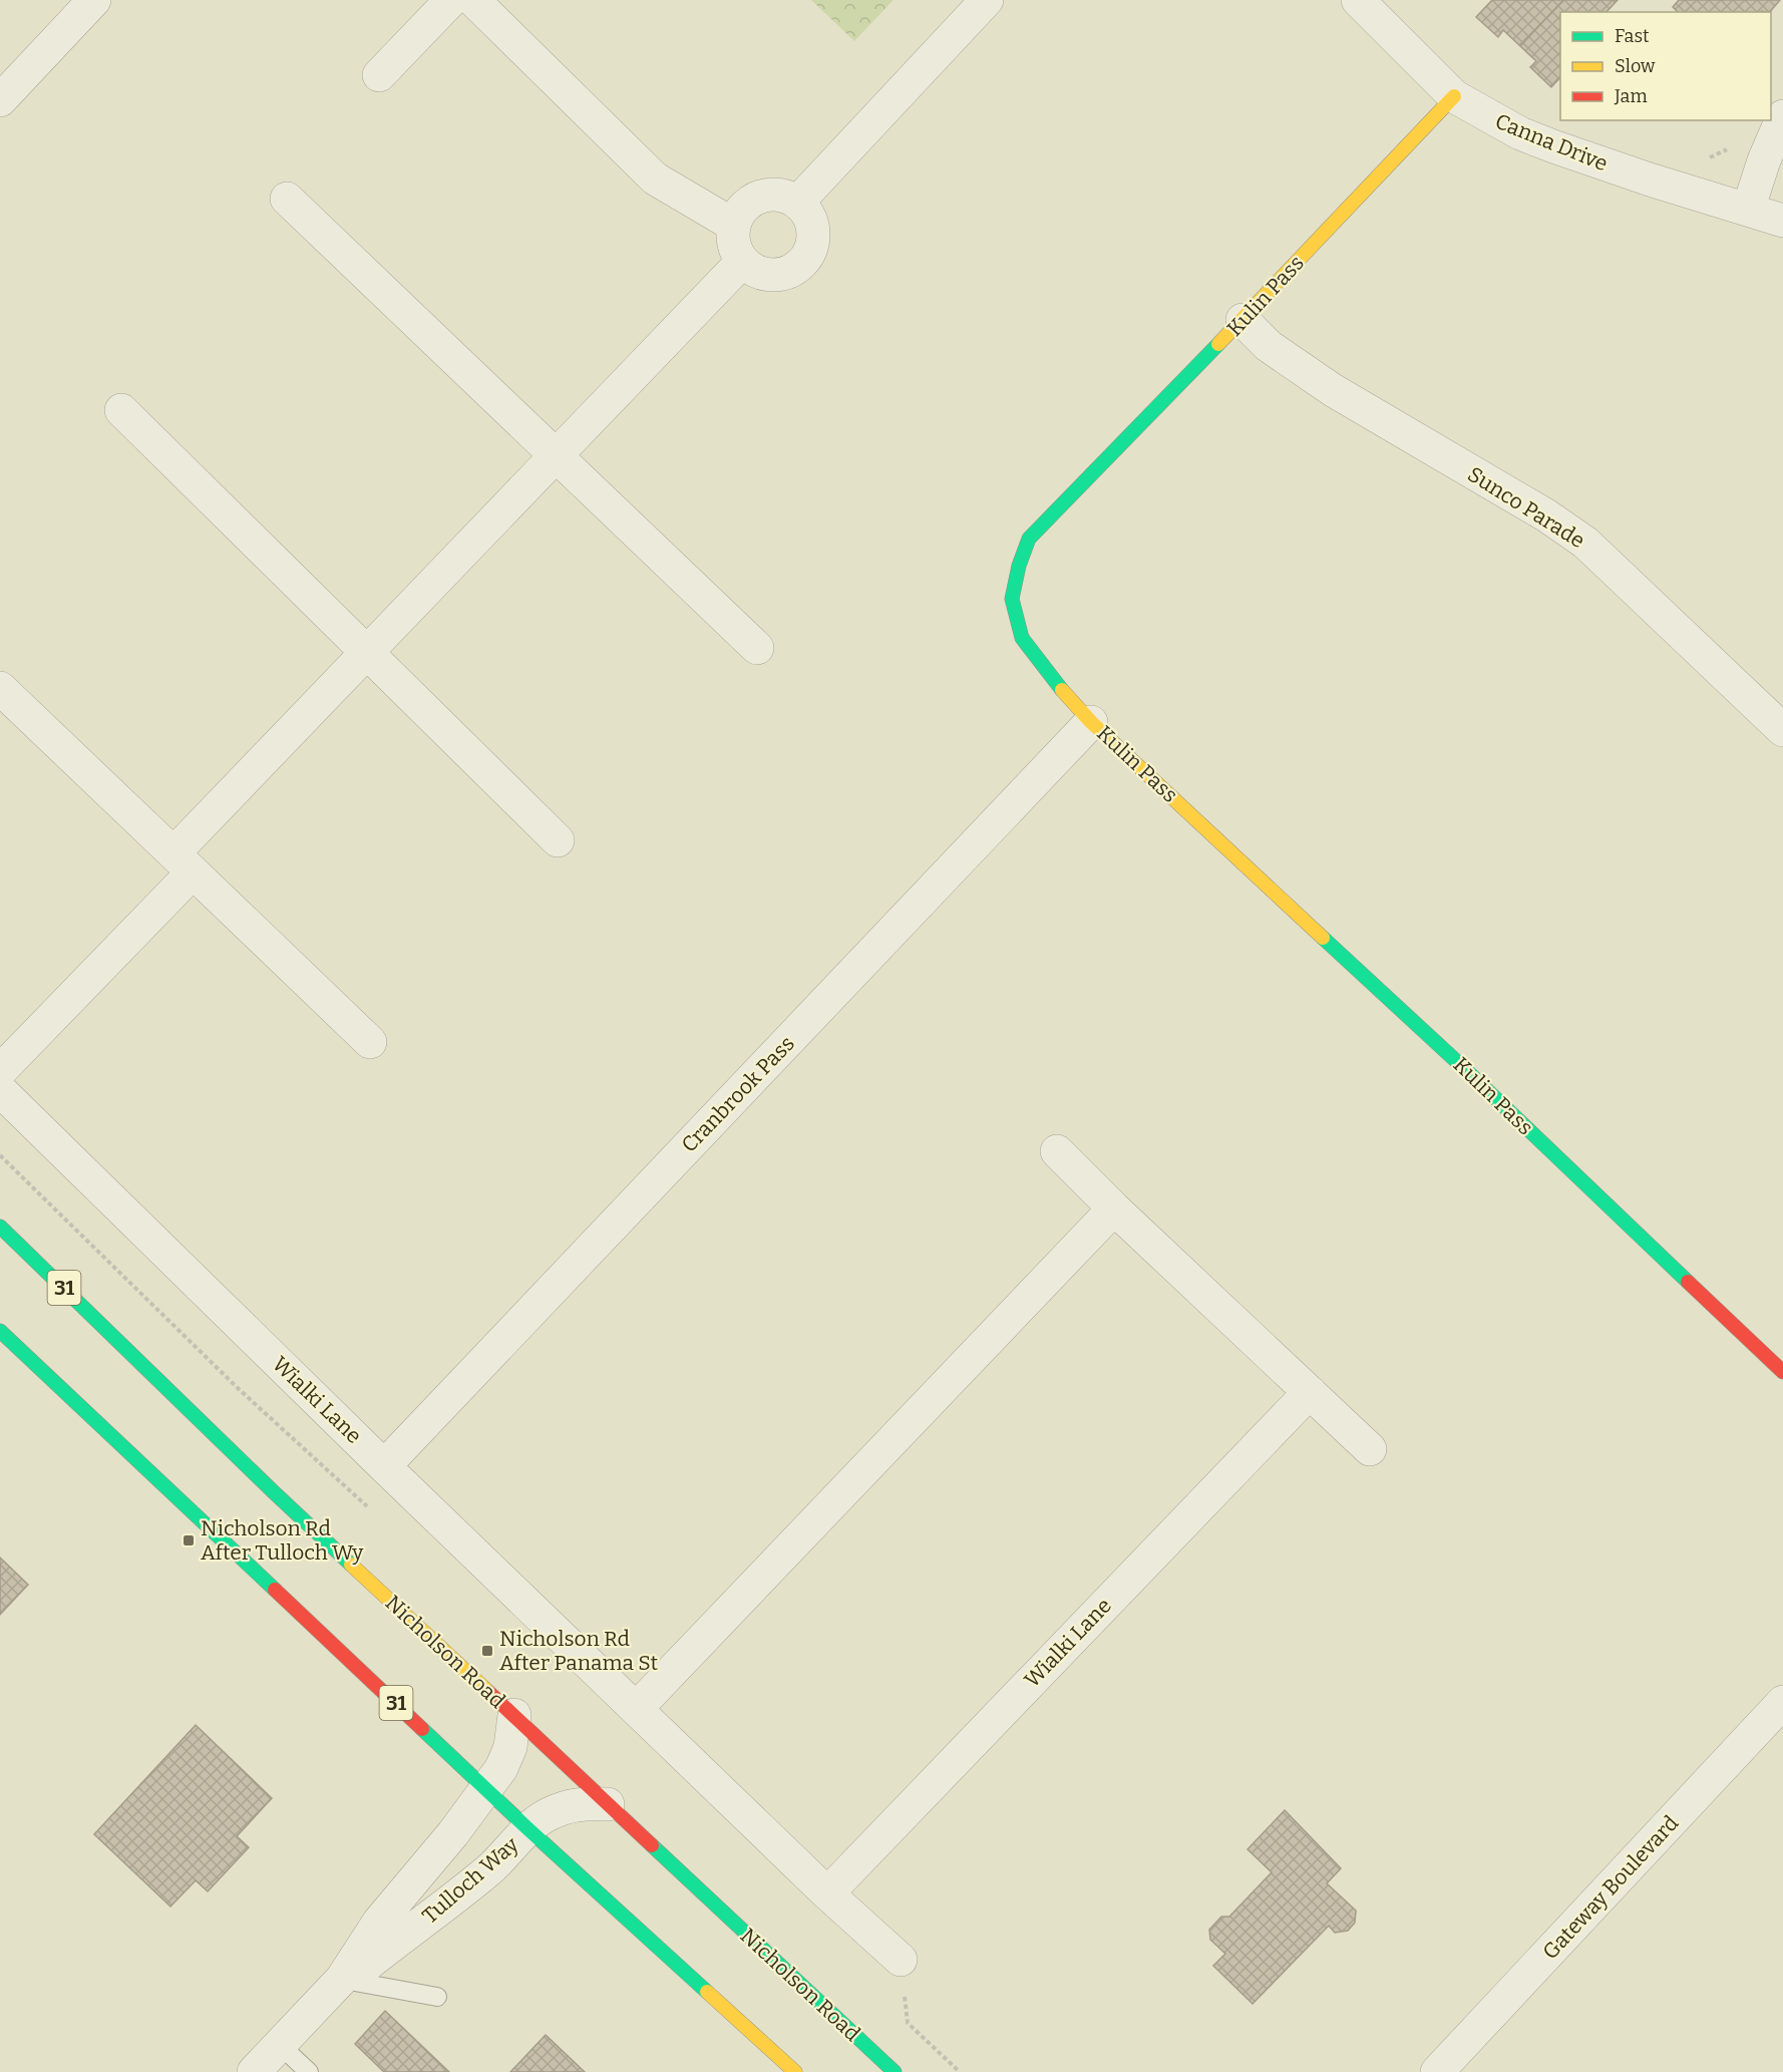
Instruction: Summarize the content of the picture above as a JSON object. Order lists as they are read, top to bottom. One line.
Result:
{"streets":{"main road":["Kulin Pass","31","Nicholson Road"],"street":["Canna Drive","Sunco Parade","Cranbrook Pass","Wialki Lane","Tulloch Way","Gateway Boulevard"]},"crossings":[["Canna Drive","Kulin Pass"],["Kulin Pass","Sunco Parade"],["Kulin Pass","Cranbrook Pass"],["Cranbrook Pass","Wialki Lane"],["31","Tulloch Way"],["Nicholson Road","Tulloch Way"]],"places":{"transit":["Nicholson Rd After Tulloch Wy","Nicholson Rd After Panama St"]},"legend":["Fast","Slow","Jam"]}
